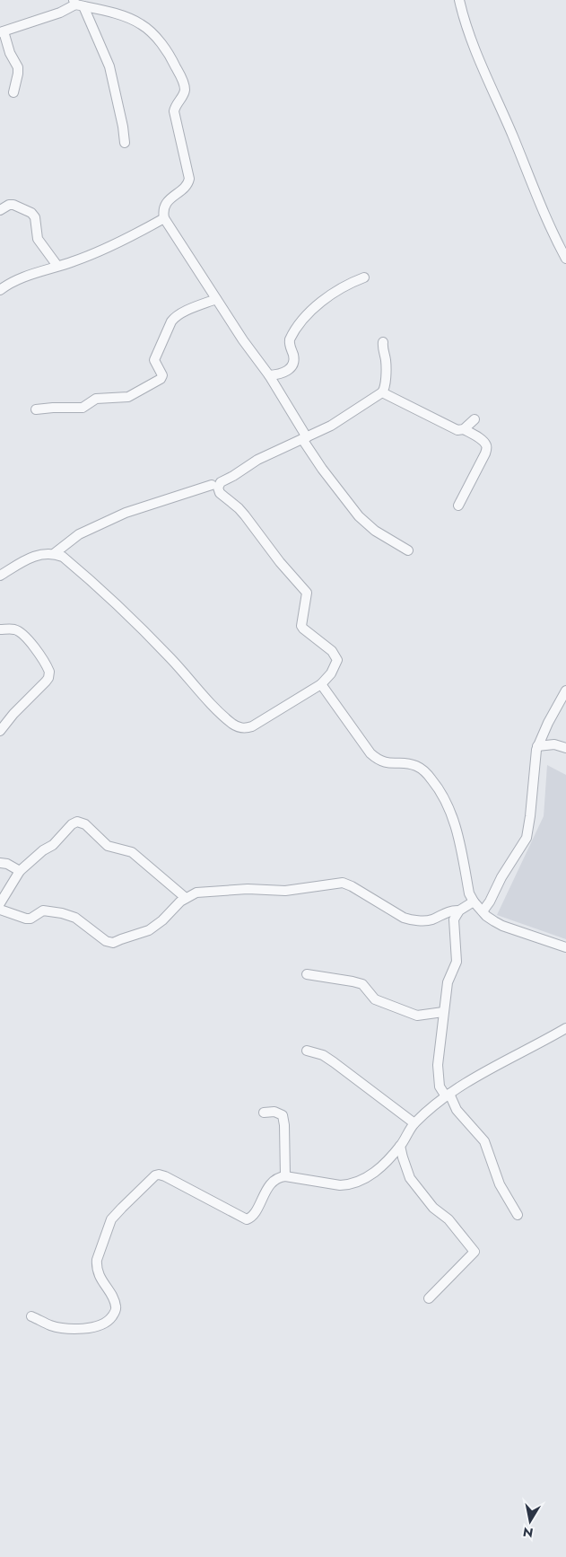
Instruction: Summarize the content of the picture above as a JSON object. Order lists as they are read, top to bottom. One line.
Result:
{"north":"bottom"}
